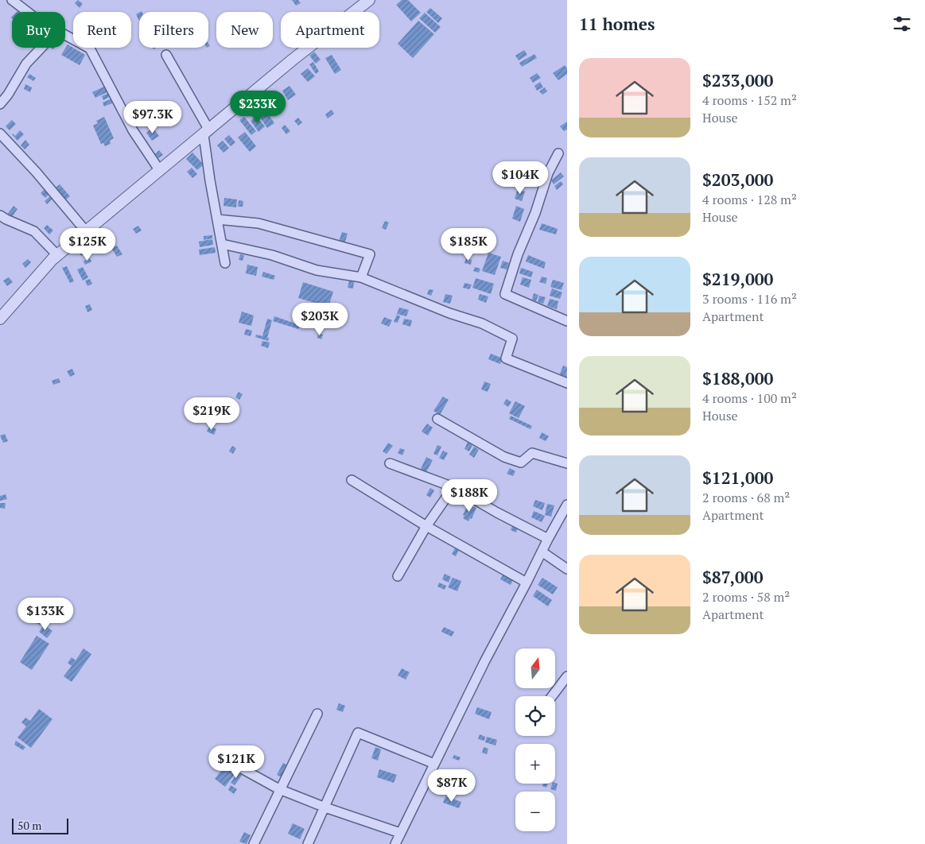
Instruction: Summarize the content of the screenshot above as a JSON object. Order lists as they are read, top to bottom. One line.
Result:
{"scale_bar":"50 m","north":"top","page":{"heading":"11 homes","chip":["Buy","Rent","Filters","New","Apartment"],"list":[{"name":"$233,000","note":"4 rooms · 152 m² · House"},{"name":"$203,000","note":"4 rooms · 128 m² · House"},{"name":"$219,000","note":"3 rooms · 116 m² · Apartment"},{"name":"$188,000","note":"4 rooms · 100 m² · House"},{"name":"$121,000","note":"2 rooms · 68 m² · Apartment"},{"name":"$87,000","note":"2 rooms · 58 m² · Apartment"}],"price":["$233K","$97.3K","$104K","$125K","$185K","$203K","$219K","$188K","$133K","$121K","$87K"],"map_buttons":["+","−"],"scale":"50 m"}}
